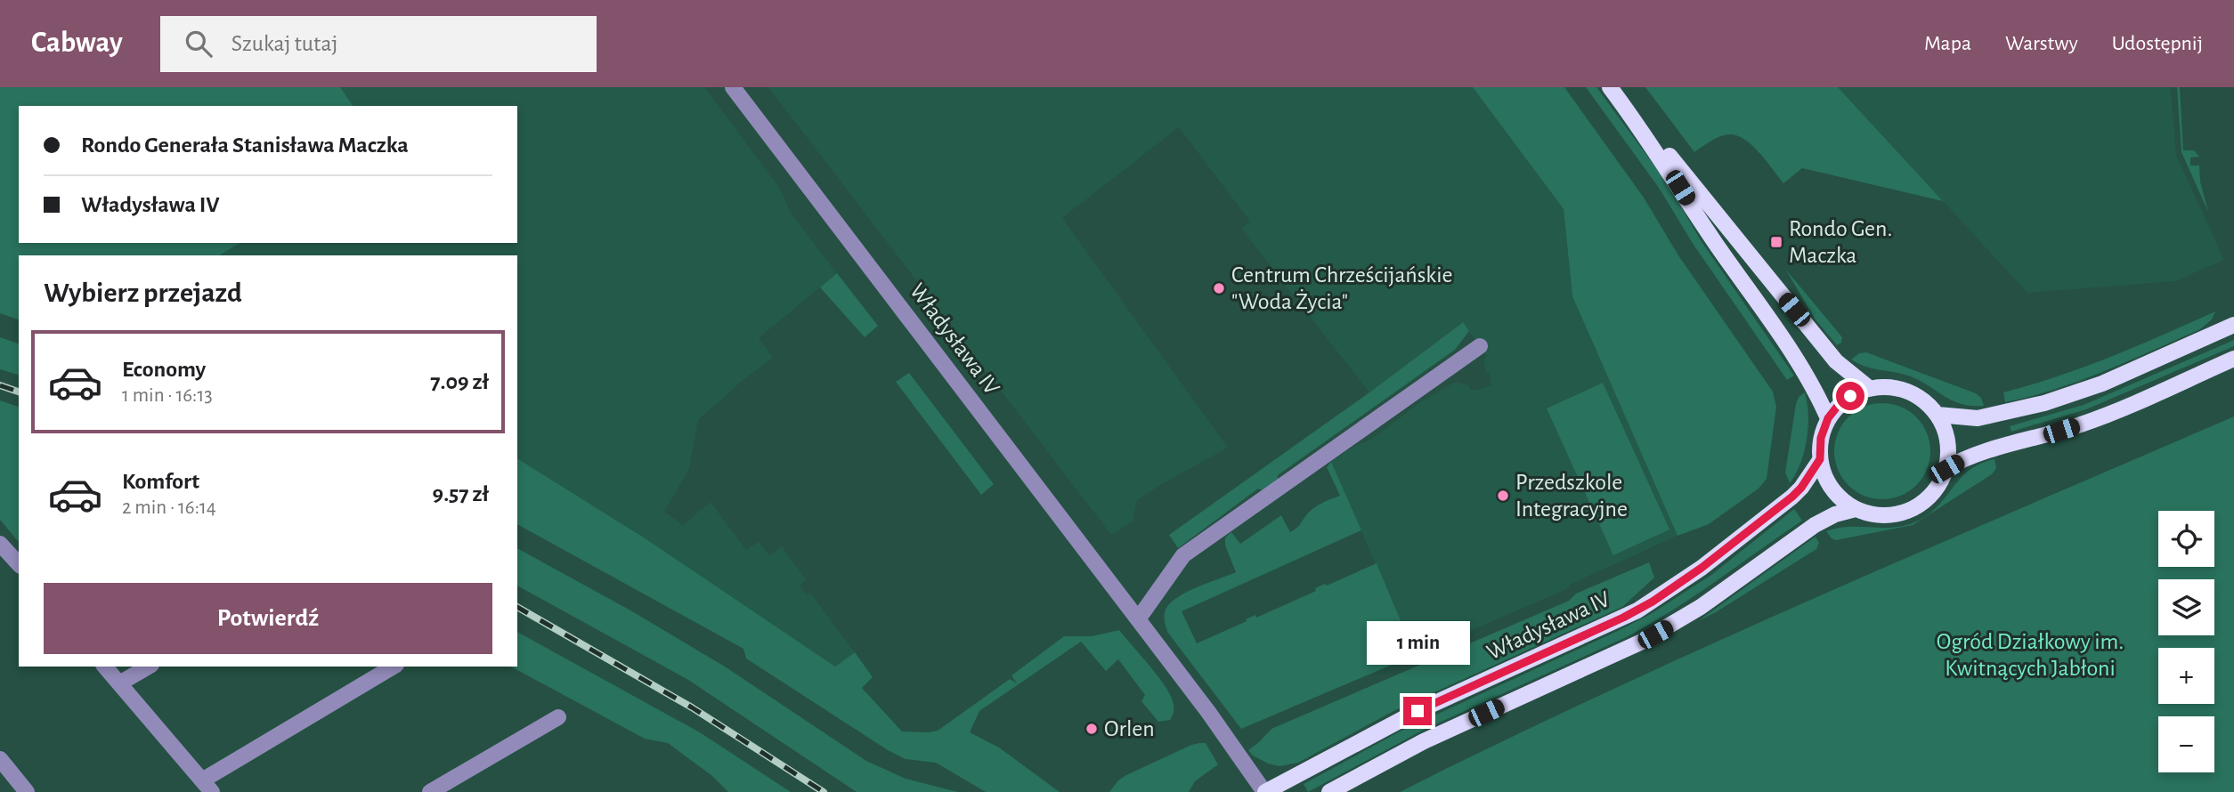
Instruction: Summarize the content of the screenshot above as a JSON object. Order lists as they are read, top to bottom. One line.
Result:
{"streets":{"main road":["Władysława IV"]},"parks":["Ogród Działkowy im. Kwitnących Jabłoni"],"places":{"transit":["Rondo Gen. Maczka"],"other":["Centrum Chrześcijańskie \"Woda Życia\"","Przedszkole Integracyjne","Orlen"]},"page":{"header":"Cabway","search":"Szukaj tutaj","nav":["Mapa","Warstwy","Udostępnij"],"banner":["Rondo Generała Stanisława Maczka","Władysława IV"],"heading":"Wybierz przejazd","list":[{"name":"Economy","note":"1 min · 16:13","value":"7.09 zł"},{"name":"Komfort","note":"2 min · 16:14","value":"9.57 zł"}],"map_buttons":["+","−"],"buttons":"Potwierdź","bubble":"1 min"}}
